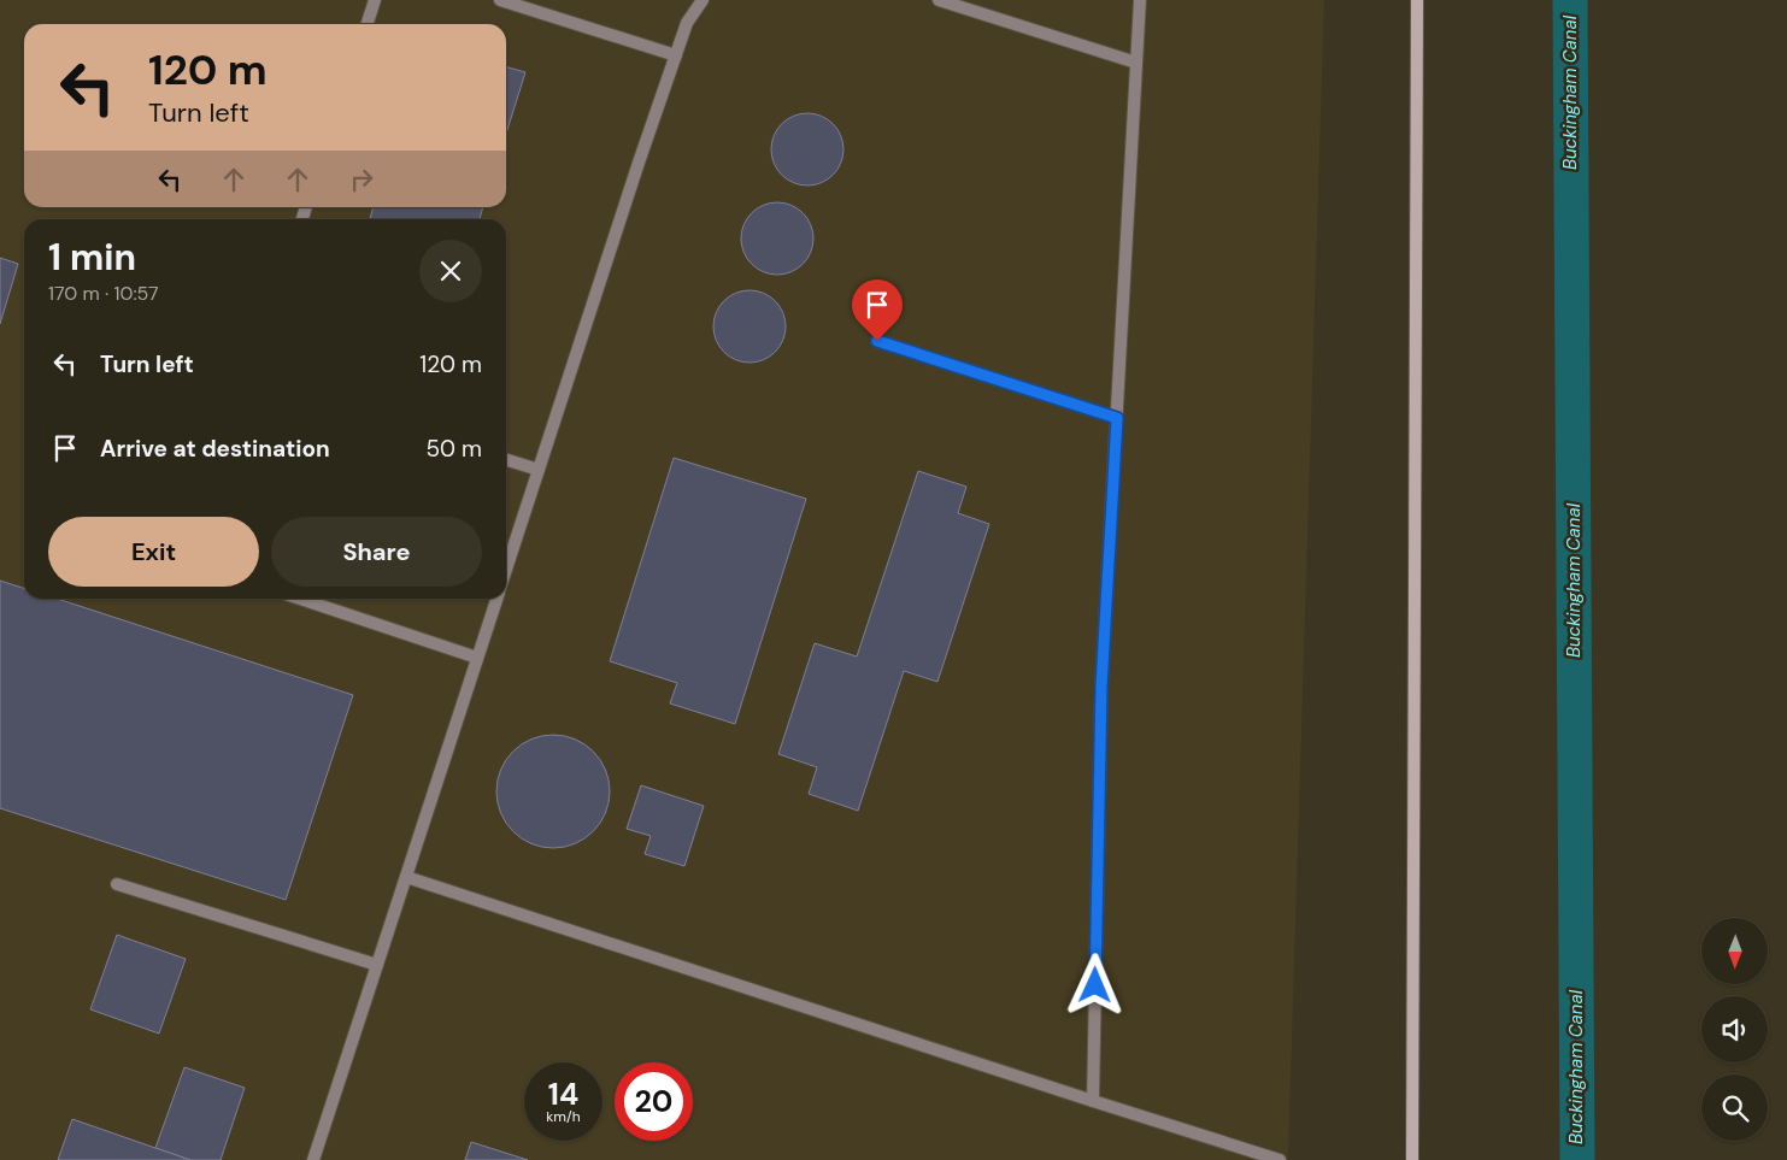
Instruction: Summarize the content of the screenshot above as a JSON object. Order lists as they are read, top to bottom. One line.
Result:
{"water":["Buckingham Canal"],"north":"bottom","page":{"turn":["120 m","Turn left"],"heading":["1 min","170 m · 10:57"],"list":[{"name":"Turn left","value":"120 m"},{"name":"Arrive at destination","value":"50 m"}],"buttons":["Exit","Share"],"speed":"14 km/h","limit":"20"}}
